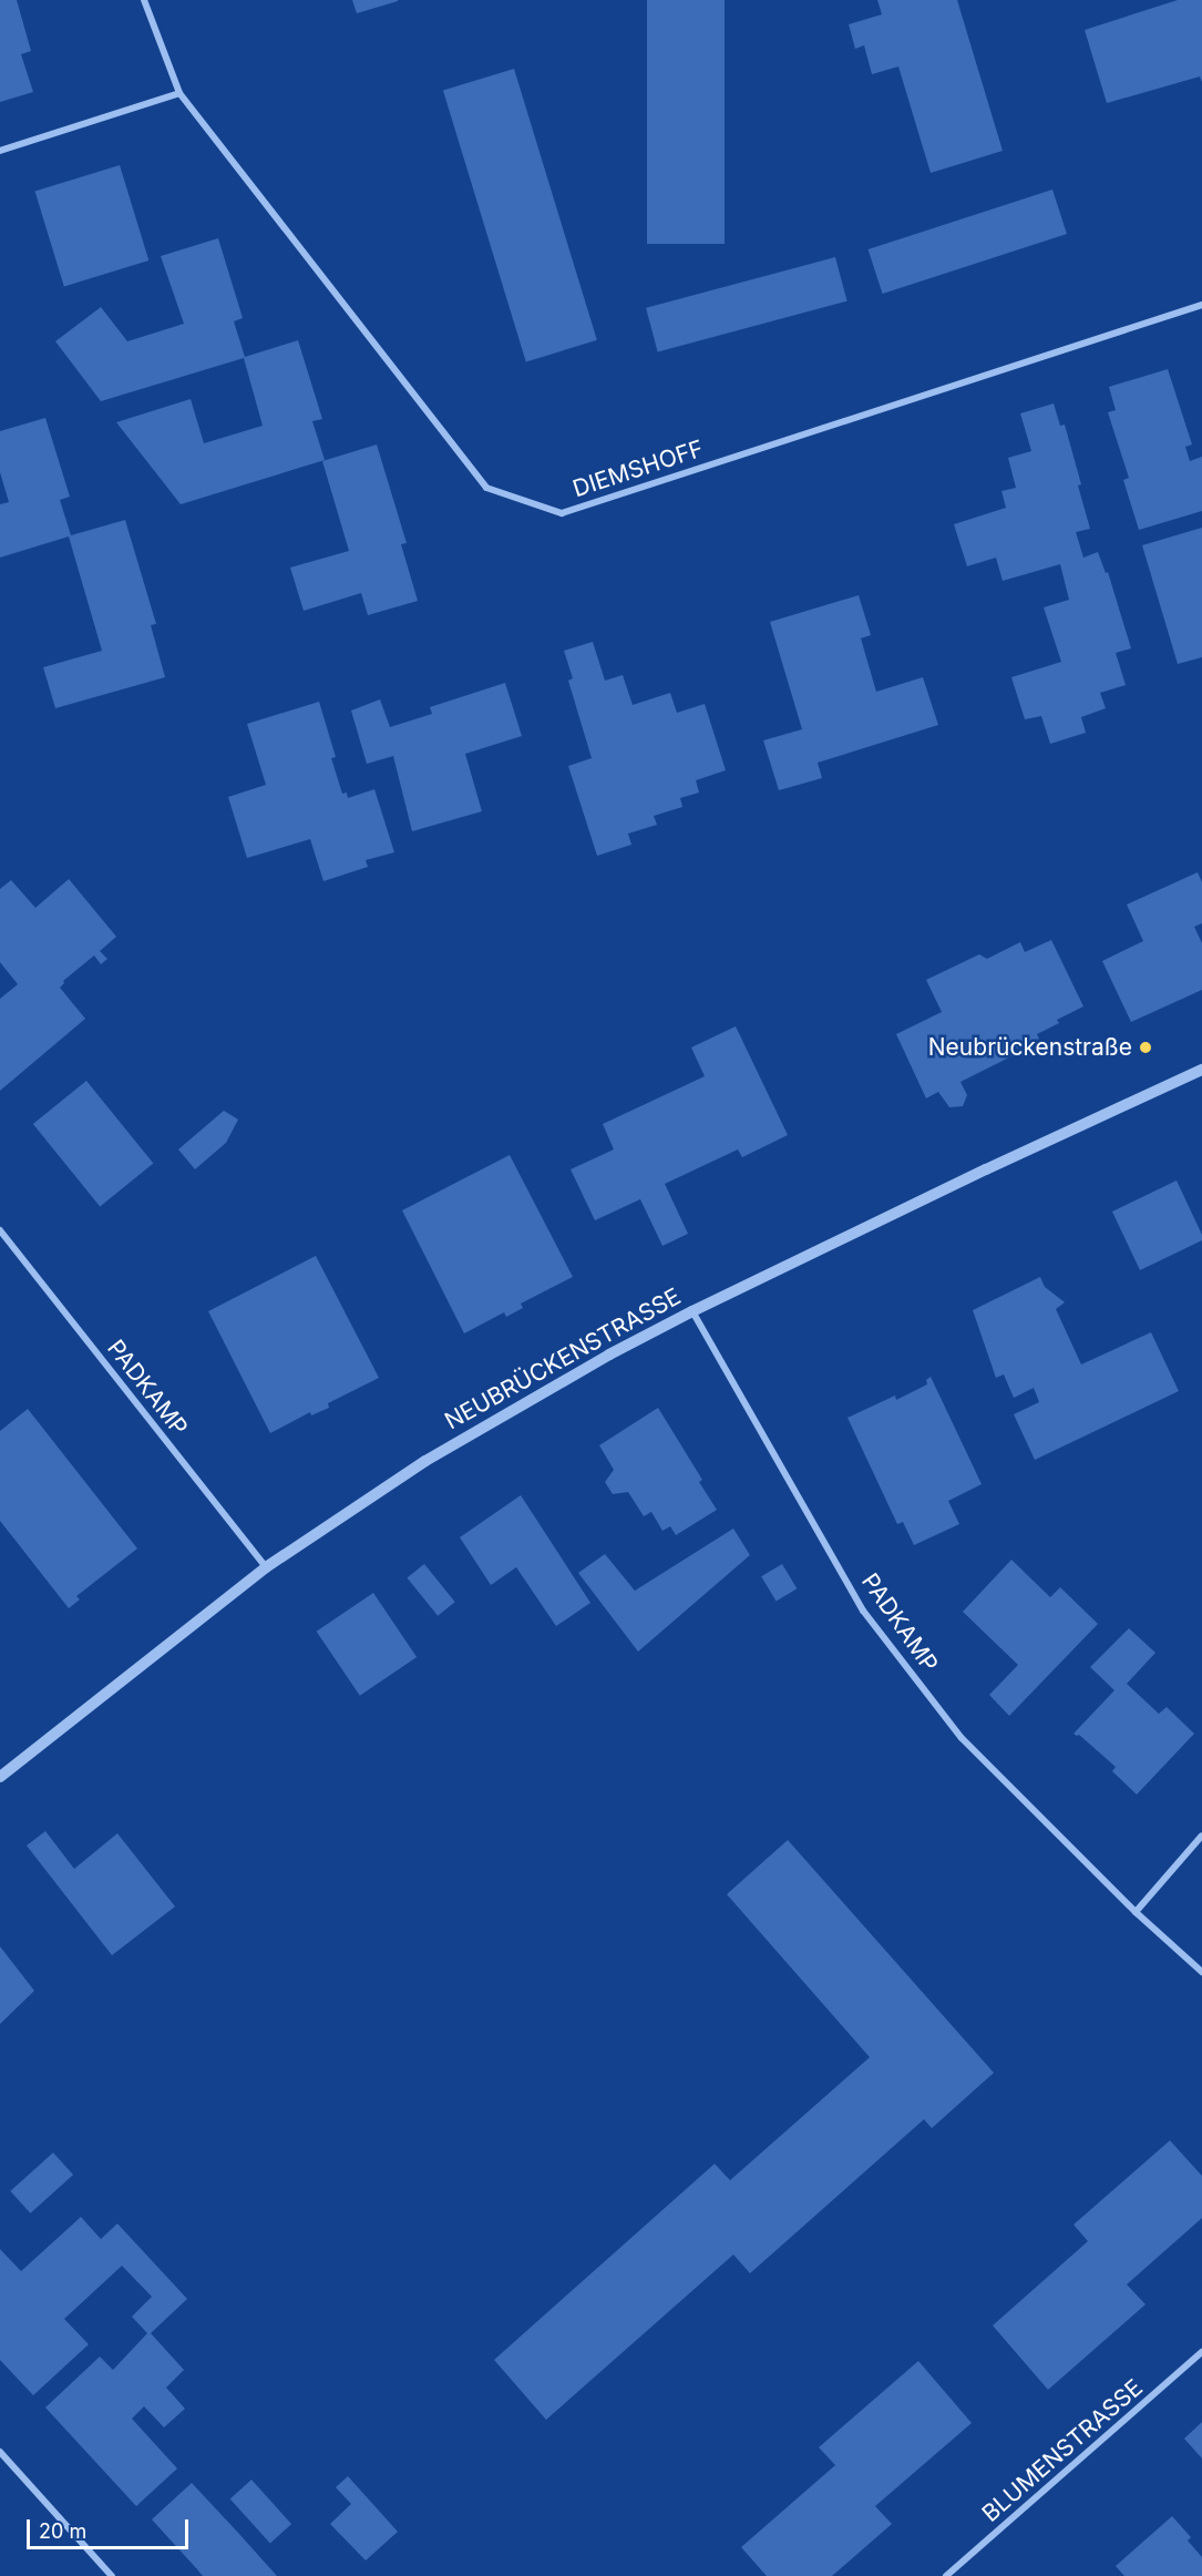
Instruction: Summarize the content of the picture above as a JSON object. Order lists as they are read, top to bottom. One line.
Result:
{"streets":{"street":["DIEMSHOFF","NEUBRÜCKENSTRASSE","PADKAMP","BLUMENSTRASSE"]},"crossings":[["NEUBRÜCKENSTRASSE","PADKAMP"]],"places":["Neubrückenstraße"],"scale_bar":"20 m"}
